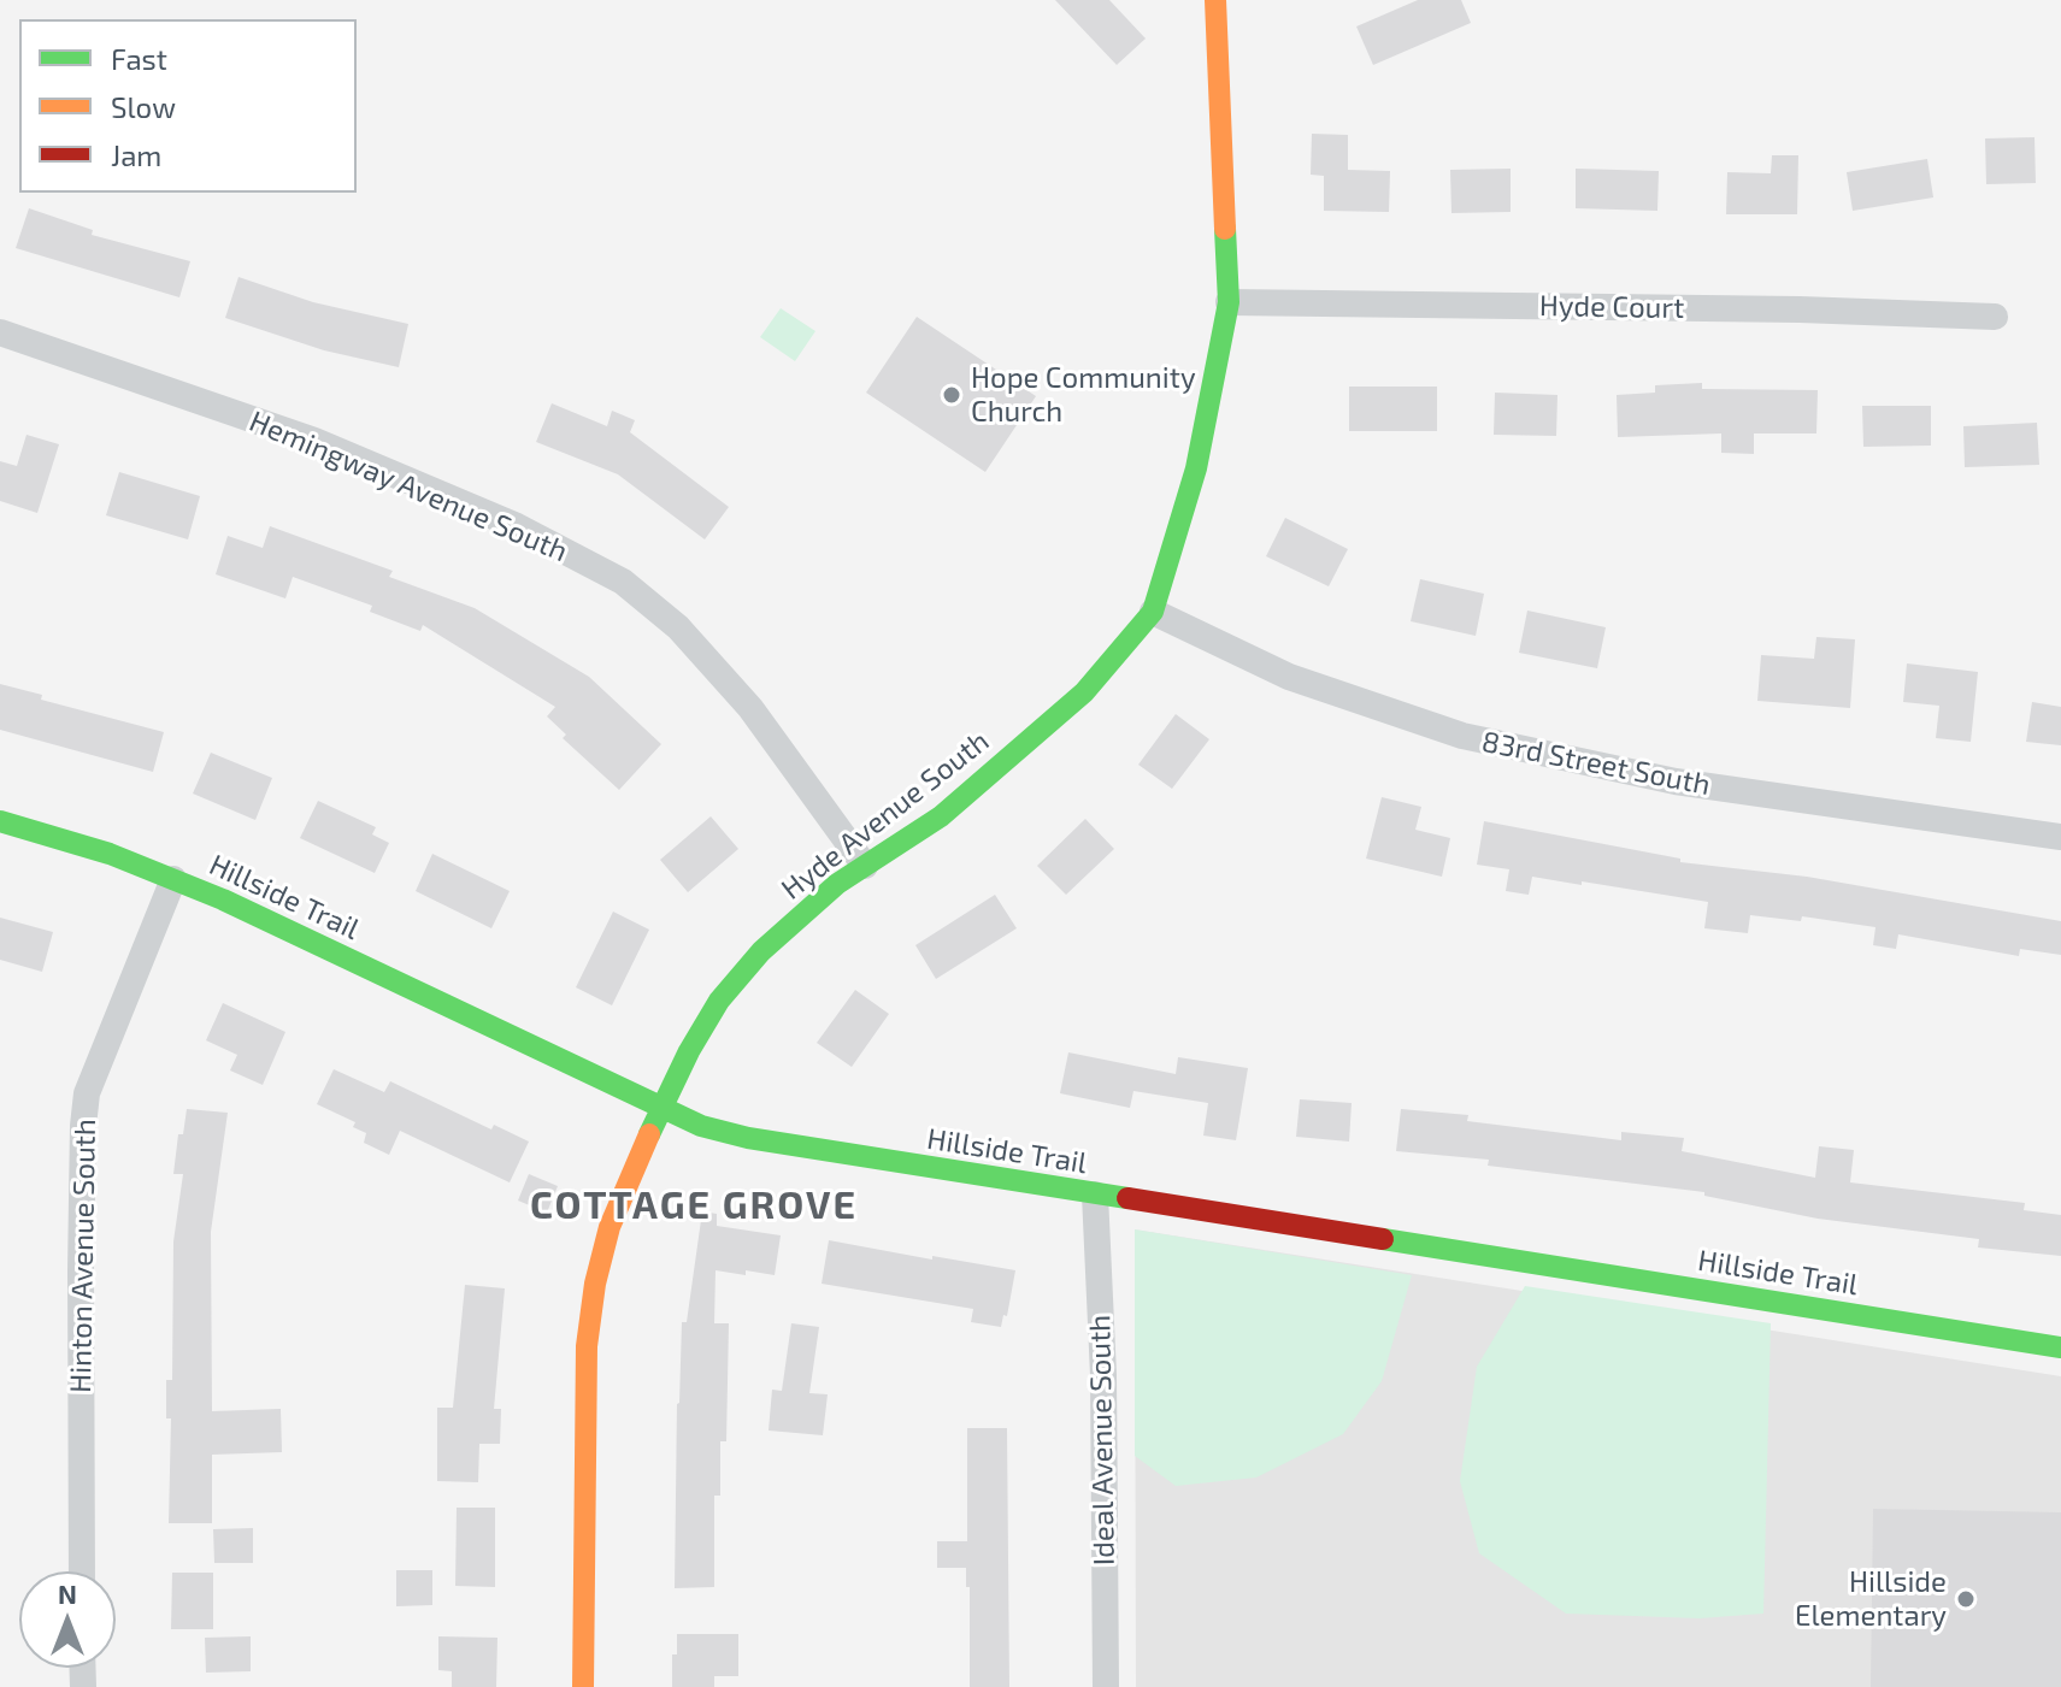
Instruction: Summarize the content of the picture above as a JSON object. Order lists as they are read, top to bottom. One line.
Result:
{"streets":{"street":["Hyde Court","Hemingway Avenue South","83rd Street South","Hyde Avenue South","Hillside Trail","Hinton Avenue South","Ideal Avenue South"]},"crossings":[["Hyde Court","Hyde Avenue South"],["Hemingway Avenue South","Hyde Avenue South"],["83rd Street South","Hyde Avenue South"],["Hyde Avenue South","Hillside Trail"],["Hillside Trail","Hinton Avenue South"],["Hillside Trail","Ideal Avenue South"]],"districts":["COTTAGE GROVE"],"places":["Hope Community Church","Hillside Elementary"],"legend":["Fast","Slow","Jam"],"north":"top"}
